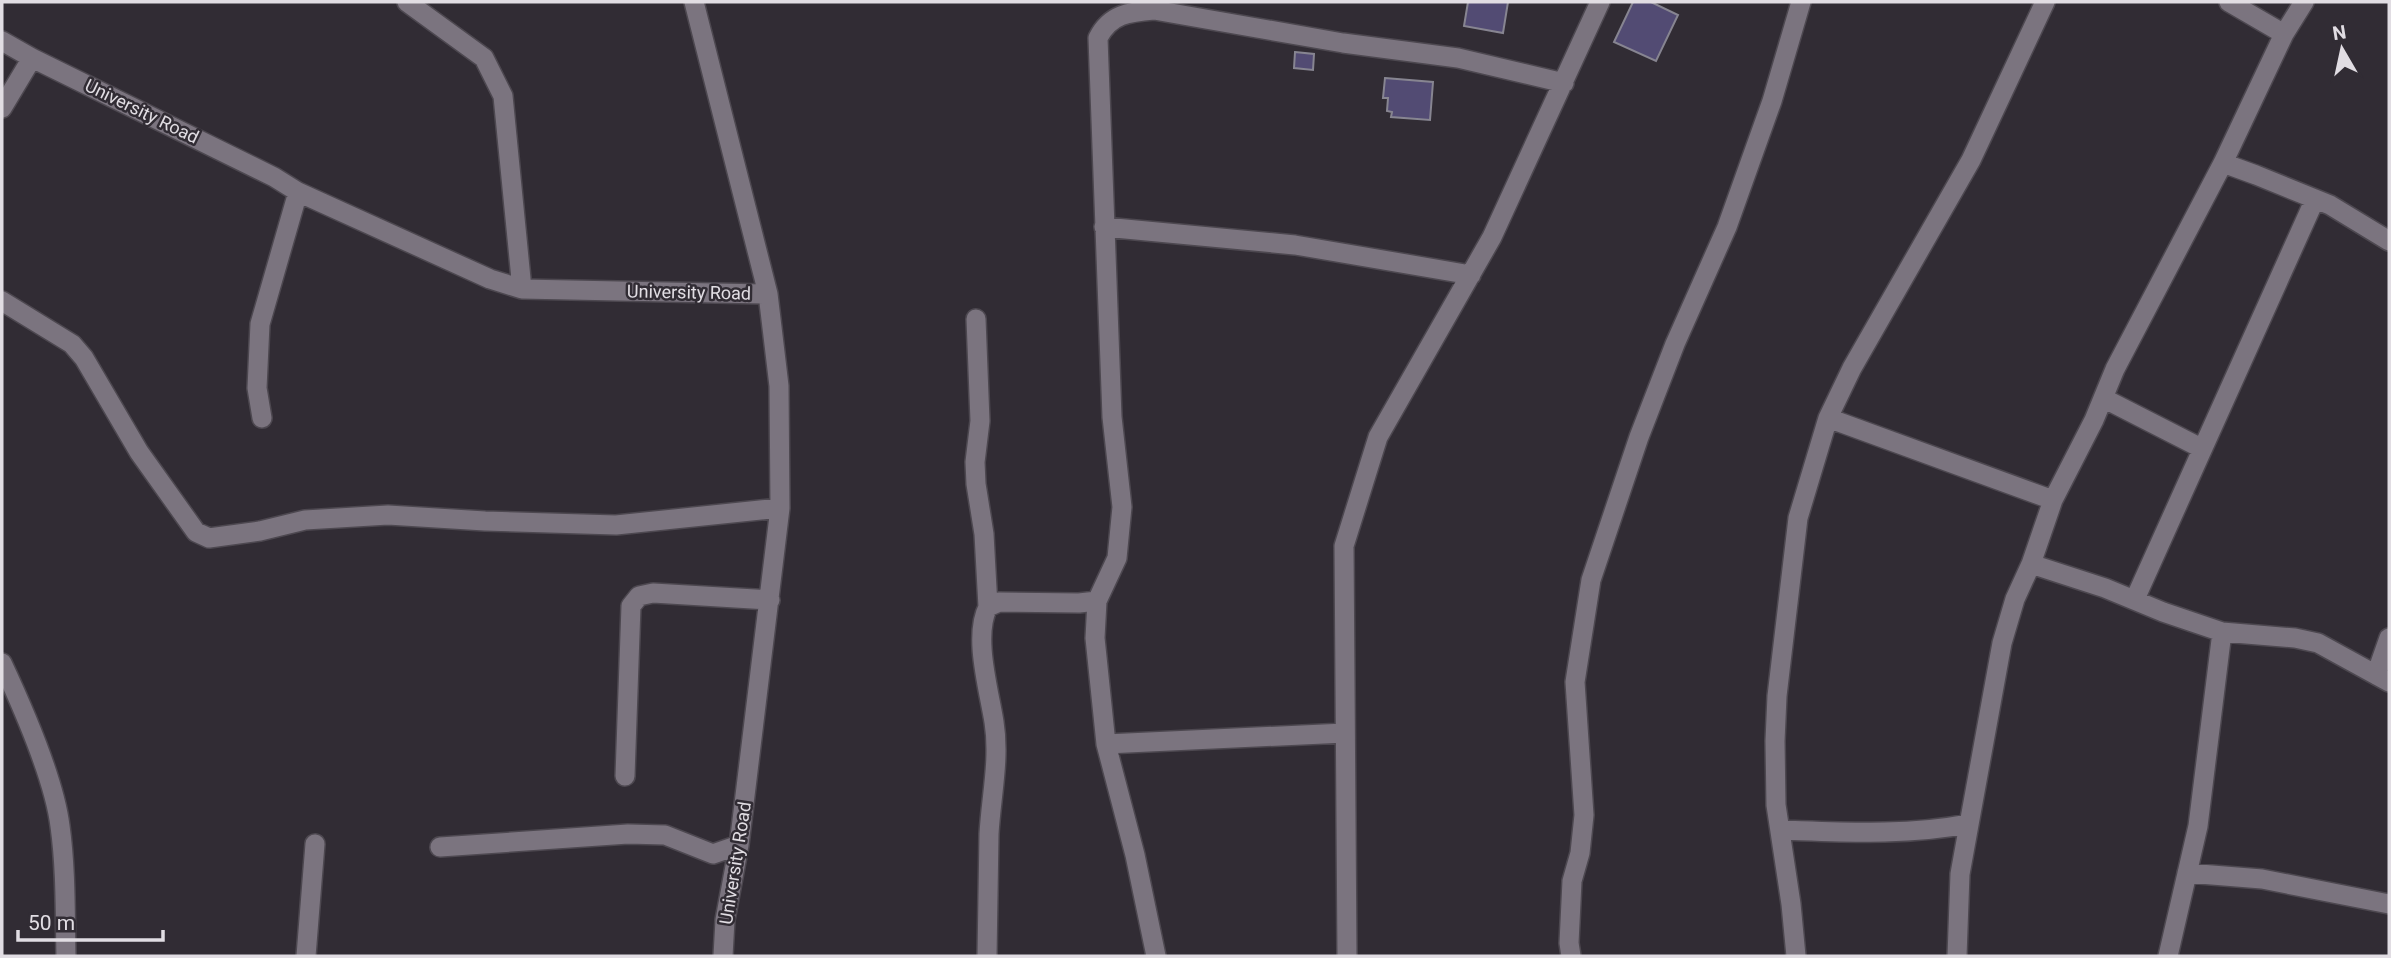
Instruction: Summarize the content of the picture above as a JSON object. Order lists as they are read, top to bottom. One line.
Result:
{"streets":{"street":["University Road"]},"scale_bar":"50 m","north":"top"}
